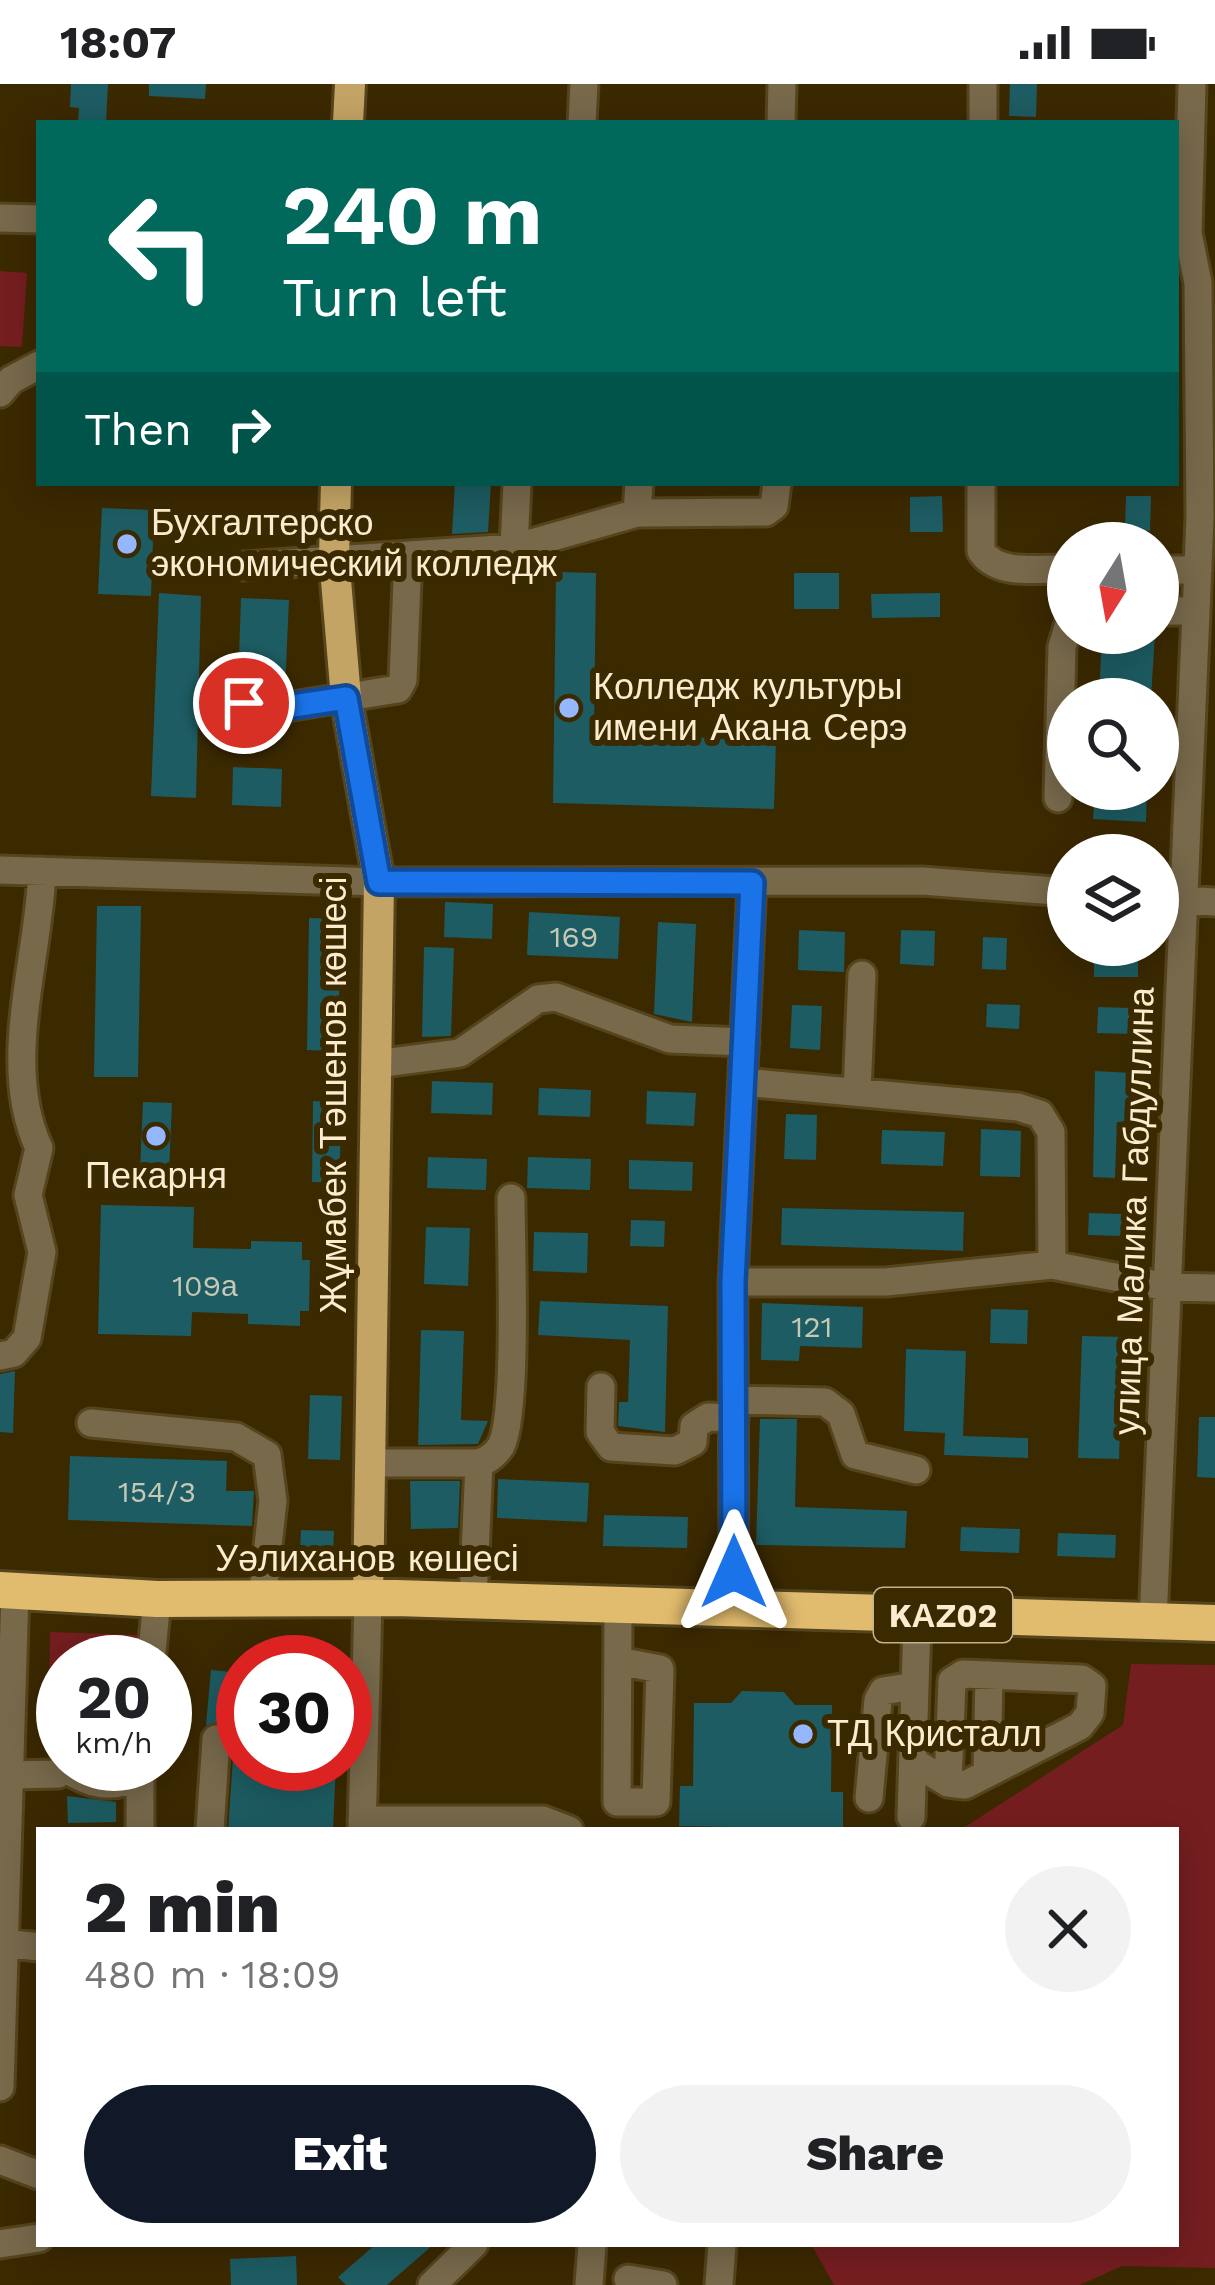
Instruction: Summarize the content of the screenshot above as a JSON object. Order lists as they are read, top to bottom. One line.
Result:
{"streets":{"highway":["Уәлиханов көшесі","KАZ02"],"main road":["Жұмабек Тәшенов көшесі"],"street":["улица Малика Габдуллина"]},"crossings":[["Жұмабек Тәшенов көшесі","Уәлиханов көшесі"],["Жұмабек Тәшенов көшесі","KАZ02"],["улица Малика Габдуллина","KАZ02"],["Уәлиханов көшесі","KАZ02"]],"places":["Бухгалтерско экономический колледж","Колледж культуры имени Акана Серэ","Пекарня","ТД Кристалл"],"house_numbers":["169","109а","121","154/3"],"north":"bottom","page":{"status":"18:07","turn":["240 m","Turn left"],"then":"Then","speed":"20 km/h","limit":"30","heading":["2 min","480 m · 18:09"],"buttons":["Exit","Share"]}}
